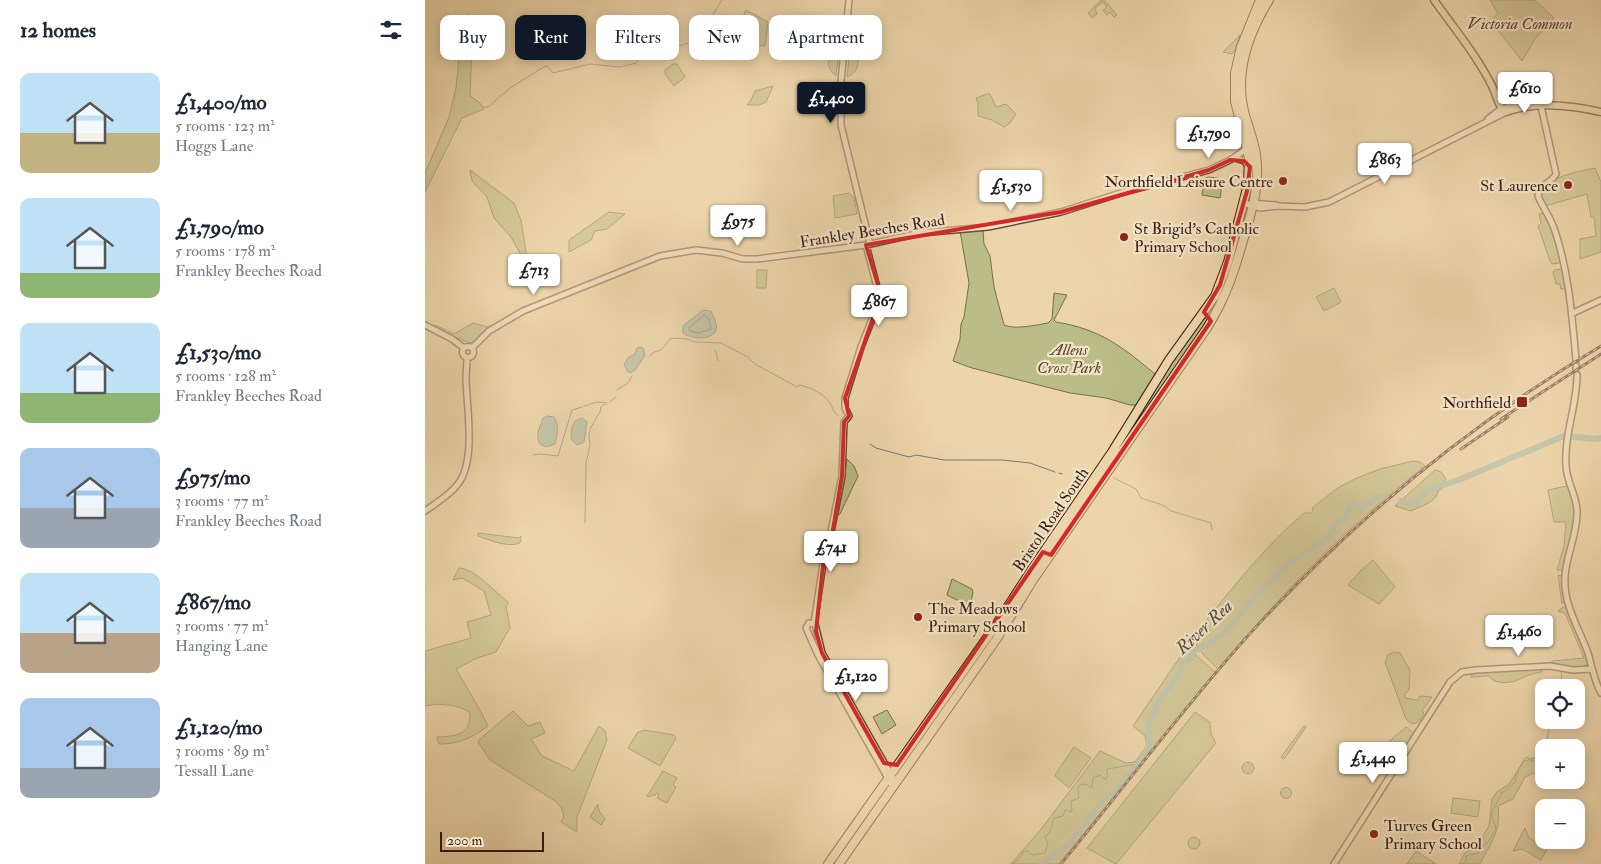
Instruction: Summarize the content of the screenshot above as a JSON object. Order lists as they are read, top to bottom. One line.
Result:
{"streets":{"highway":["Bristol Road South"],"street":["Frankley Beeches Road"]},"water":["River Rea"],"parks":["Victoria Common","Allens Cross Park"],"places":{"other":["Northfield Leisure Centre","St Laurence","St Brigid's Catholic Primary School","The Meadows Primary School","Turves Green Primary School"],"transit":["Northfield"]},"scale_bar":"200 m","page":{"heading":"12 homes","chip":["Buy","Rent","Filters","New","Apartment"],"list":[{"name":"£1,400/mo","note":"5 rooms · 123 m² · Hoggs Lane"},{"name":"£1,790/mo","note":"5 rooms · 178 m² · Frankley Beeches Road"},{"name":"£1,530/mo","note":"5 rooms · 128 m² · Frankley Beeches Road"},{"name":"£975/mo","note":"3 rooms · 77 m² · Frankley Beeches Road"},{"name":"£867/mo","note":"3 rooms · 77 m² · Hanging Lane"},{"name":"£1,120/mo","note":"3 rooms · 89 m² · Tessall Lane"}],"price":["£610","£1,400","£1,790","£863","£1,530","£975","£713","£867","£741","£1,460","£1,120","£1,440"],"map_buttons":["+","−"],"scale":"200 m"}}
